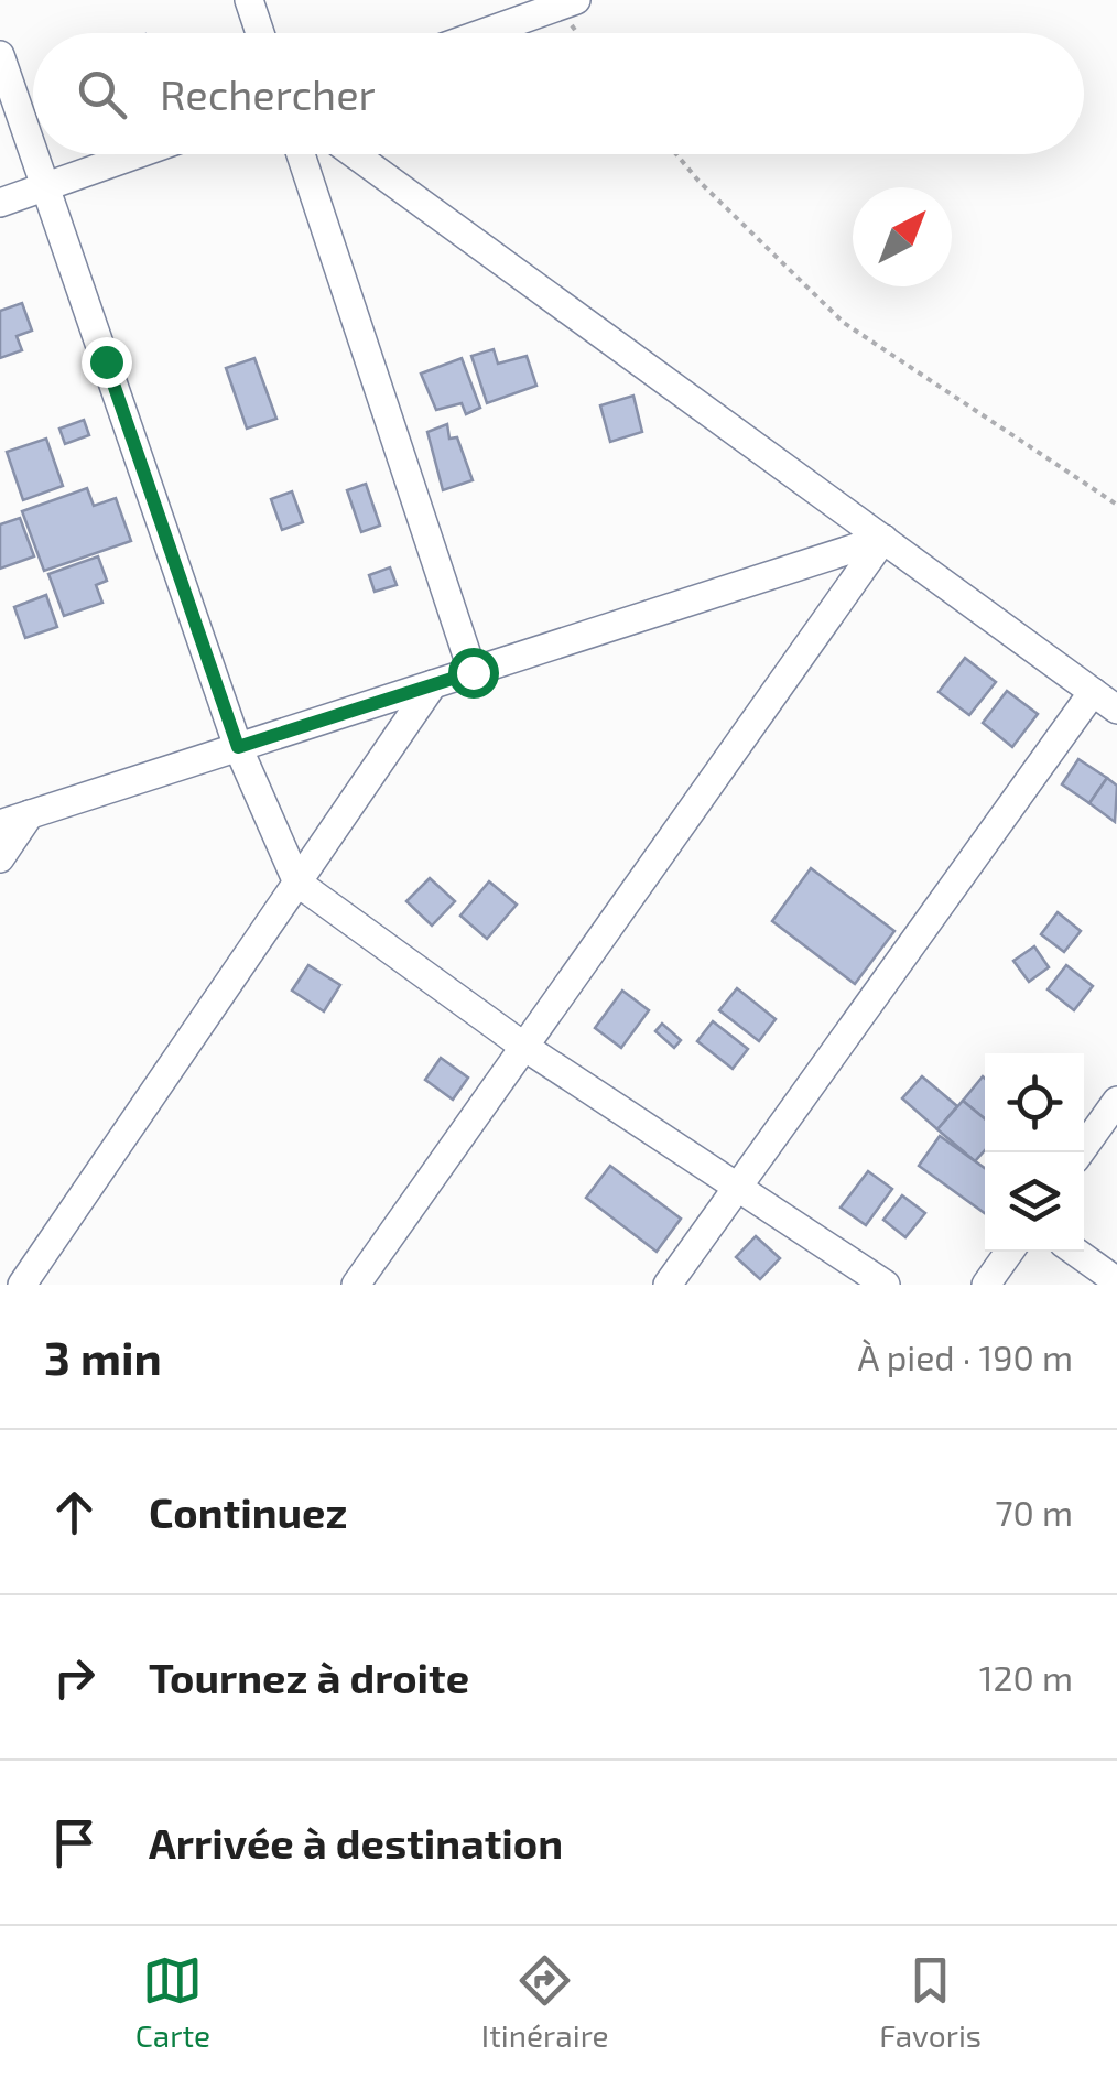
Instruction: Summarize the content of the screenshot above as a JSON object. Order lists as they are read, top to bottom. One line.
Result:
{"north":"top right","page":{"search":"Rechercher","heading":["3 min","À pied · 190 m"],"list":[["Continuez","70 m"],["Tournez à droite","120 m"],"Arrivée à destination"],"nav":["Carte","Itinéraire","Favoris"]}}
